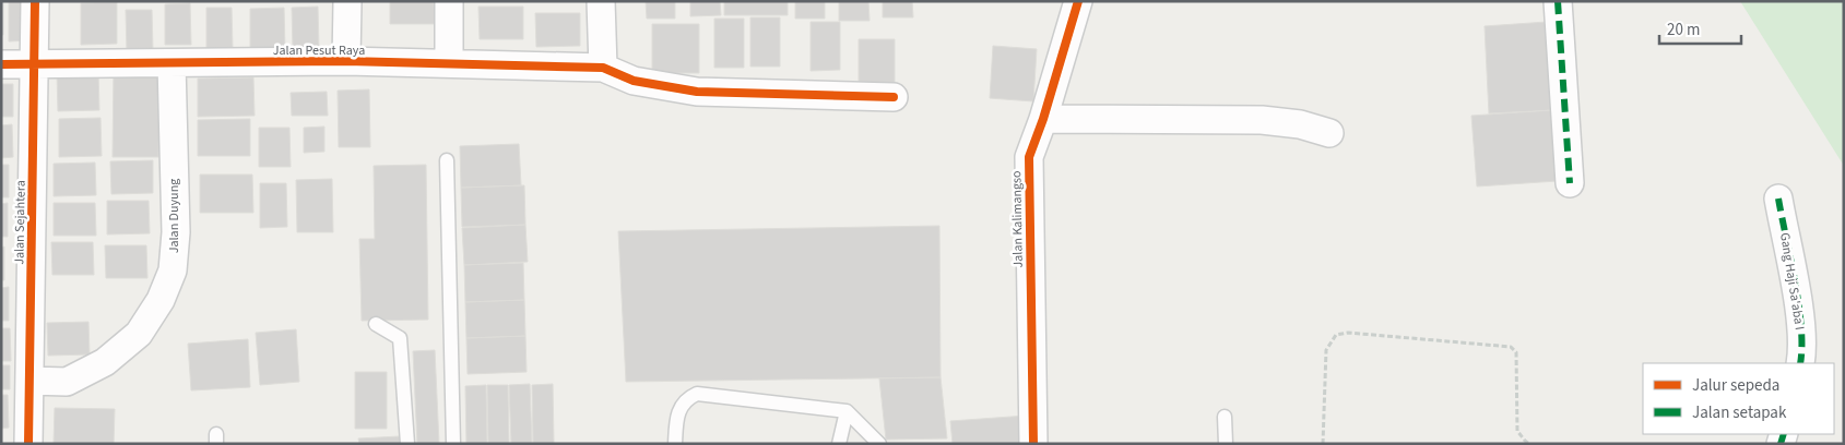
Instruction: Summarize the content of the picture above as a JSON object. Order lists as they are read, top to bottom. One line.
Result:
{"streets":{"street":["Jalan Pesut Raya","Jalan Duyung","Jalan Kalimangso","Jalan Sejahtera","Gang Haji Sa'aba I"]},"crossings":[["Jalan Pesut Raya","Jalan Duyung"],["Jalan Pesut Raya","Jalan Sejahtera"],["Jalan Duyung","Jalan Sejahtera"]],"legend":["Jalur sepeda","Jalan setapak"],"scale_bar":"20 m"}
